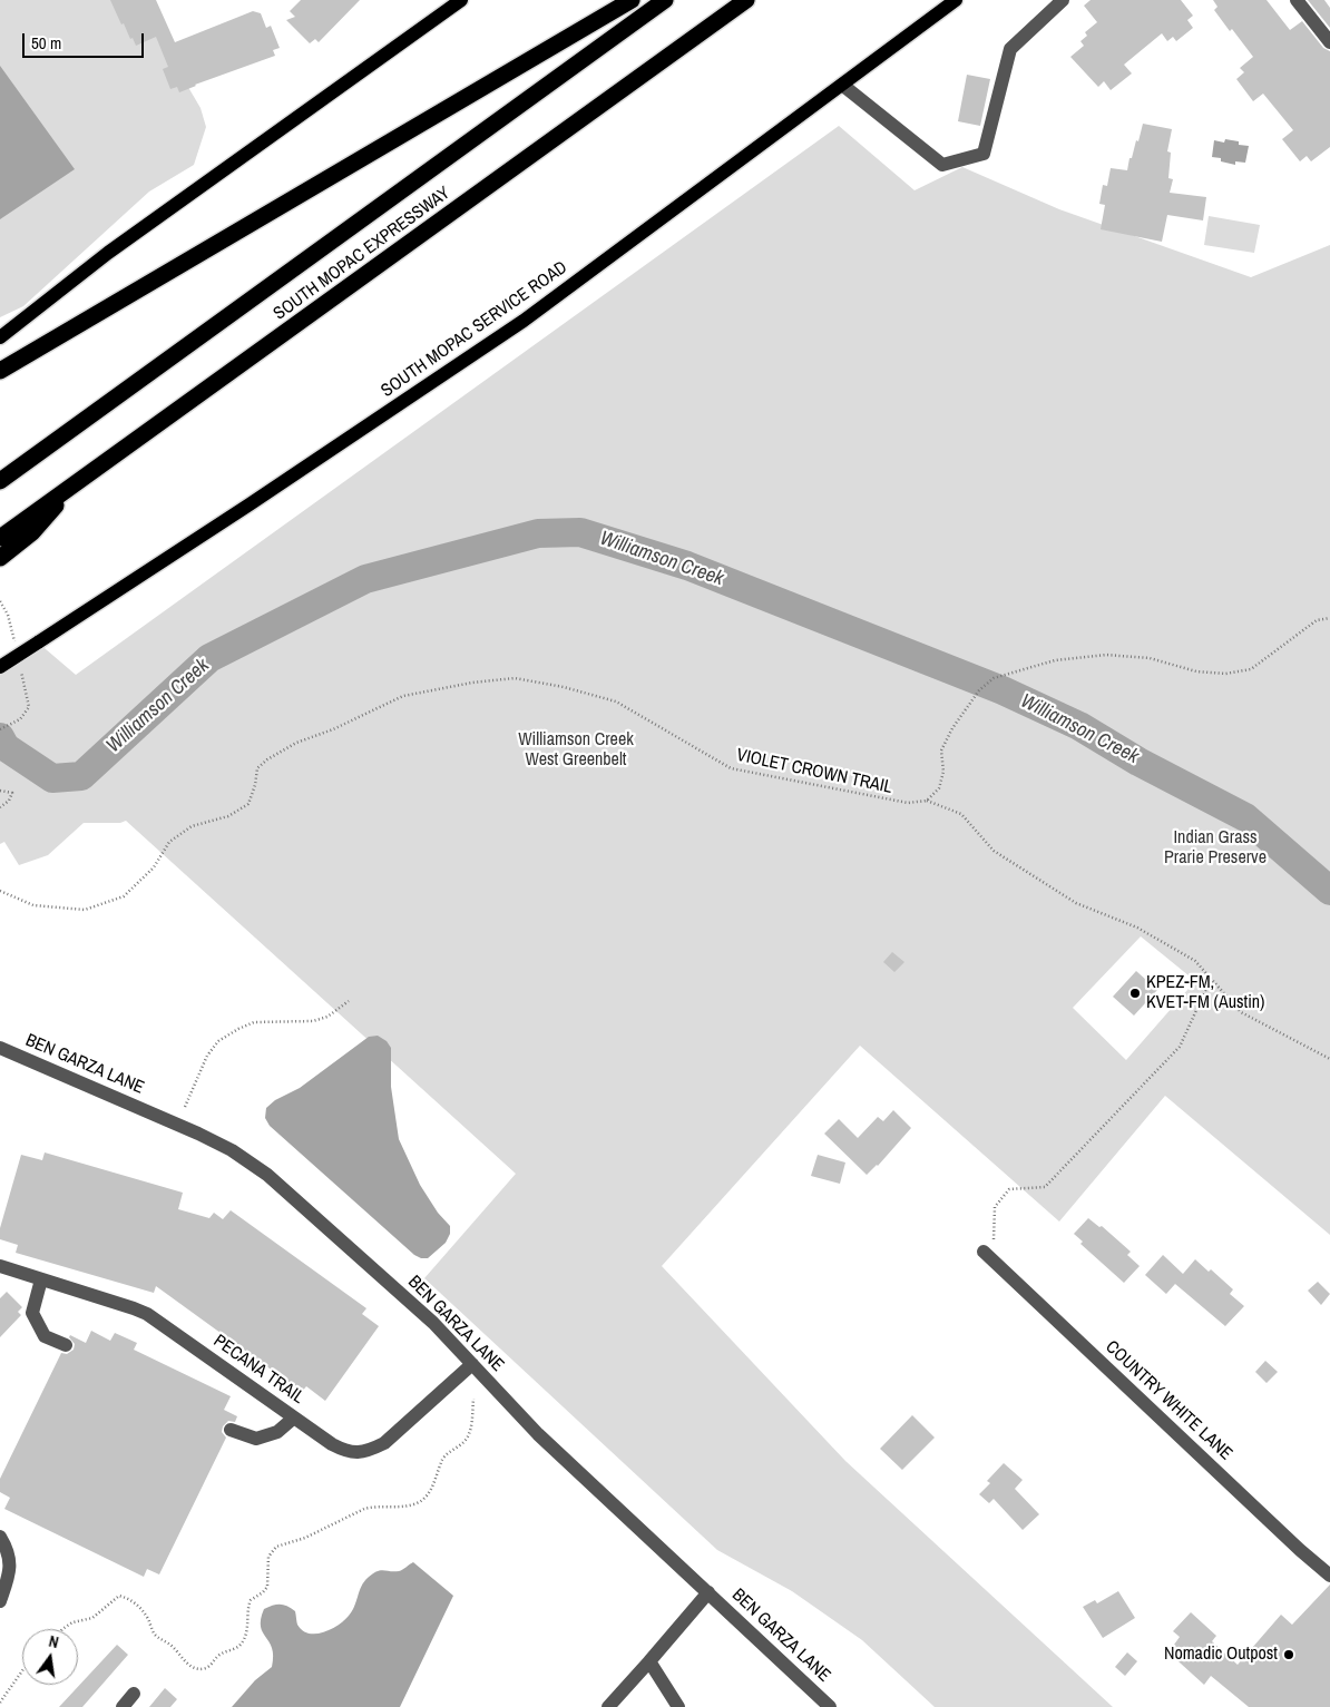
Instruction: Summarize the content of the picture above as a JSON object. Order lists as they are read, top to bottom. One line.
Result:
{"streets":{"highway":["SOUTH MOPAC EXPRESSWAY"],"main road":["SOUTH MOPAC SERVICE ROAD"],"street":["BEN GARZA LANE","PECANA TRAIL","COUNTRY WHITE LANE"],"path":["VIOLET CROWN TRAIL"]},"crossings":[["BEN GARZA LANE","PECANA TRAIL"]],"water":["Williamson Creek"],"parks":["Williamson Creek West Greenbelt","Indian Grass Prarie Preserve"],"places":["KPEZ-FM, KVET-FM (Austin)","Nomadic Outpost"],"scale_bar":"50 m","north":"top"}
